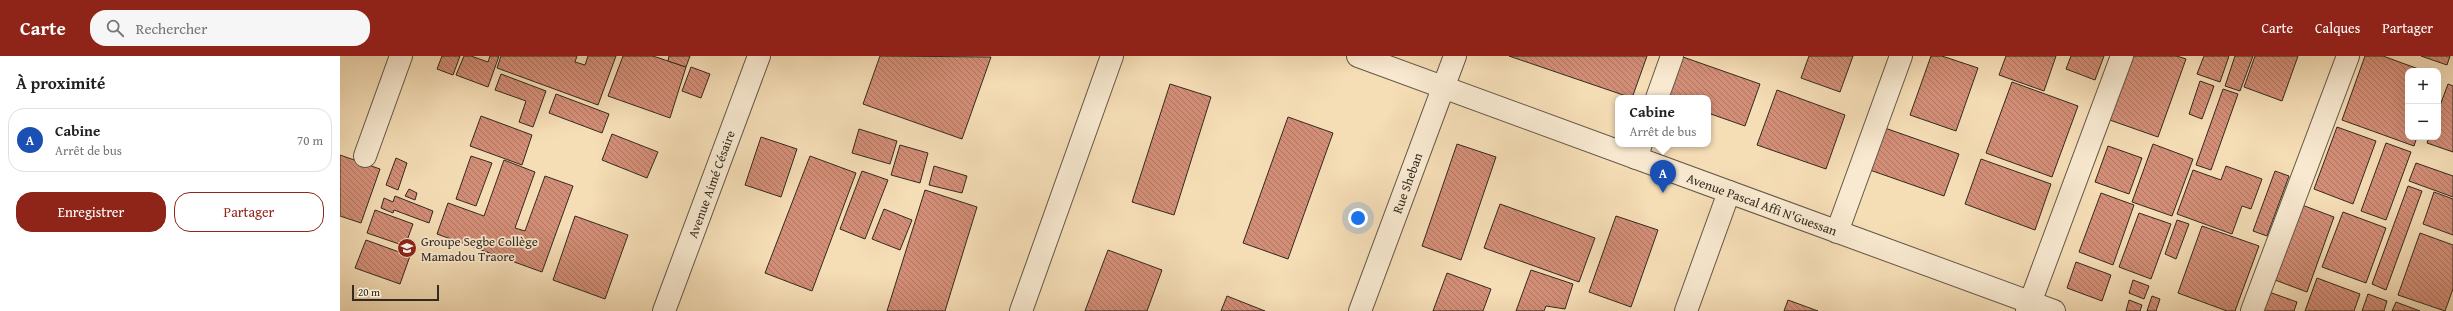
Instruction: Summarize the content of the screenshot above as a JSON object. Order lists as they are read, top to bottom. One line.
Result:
{"streets":{"street":["Rue Sheban","Avenue Aimé Césaire","Avenue Pascal Affi N'Guessan"]},"crossings":[["Rue Sheban","Avenue Pascal Affi N'Guessan"]],"places":{"school or university":["Groupe Segbe Collège Mamadou Traore"]},"scale_bar":"20 m","page":{"header":"Carte","search":"Rechercher","nav":["Carte","Calques","Partager"],"heading":"À proximité","map_buttons":["+","−"],"popup":["Cabine","Arrêt de bus"],"list":[{"mark":"A","name":"Cabine","note":"Arrêt de bus","value":"70 m"}],"pins":"A","buttons":["Enregistrer","Partager"],"scale":"20 m"}}
